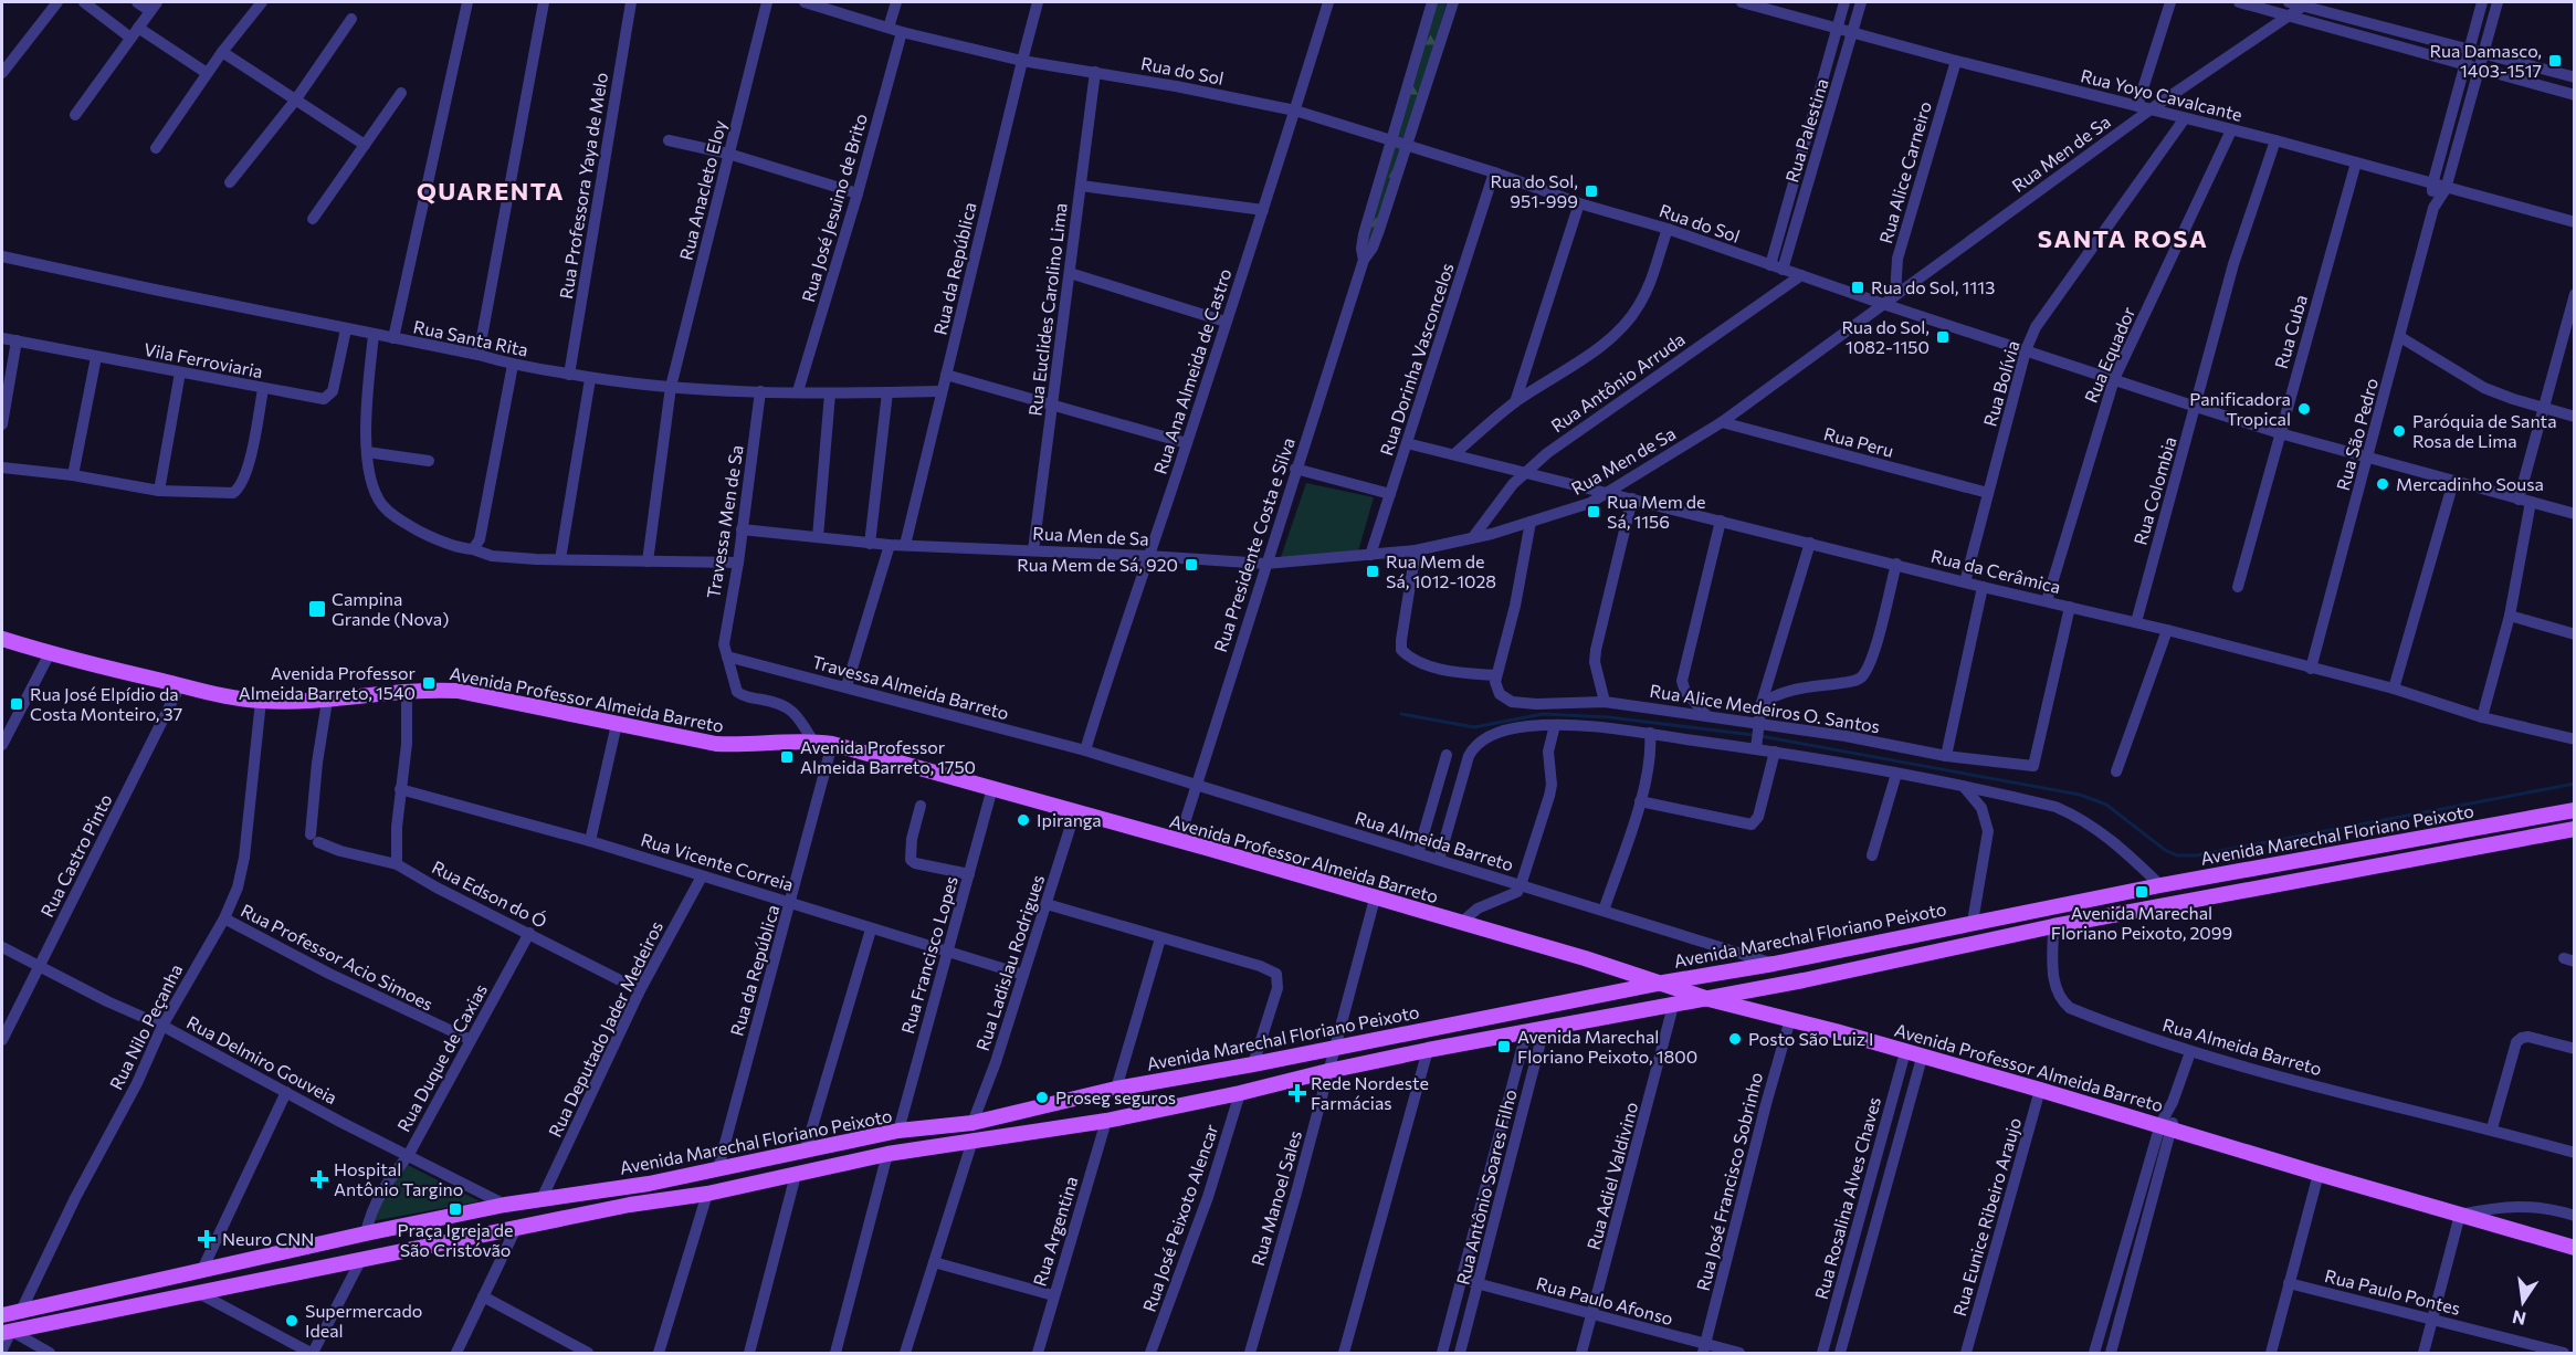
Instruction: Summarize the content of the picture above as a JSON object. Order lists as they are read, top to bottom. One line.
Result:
{"streets":{"main road":["Avenida Professor Almeida Barreto","Avenida Marechal Floriano Peixoto","Rua Nilo Peçanha"],"street":["Rua do Sol","Rua Yoyo Cavalcante","Rua Palestina","Rua Men de Sa","Rua Alice Carneiro","Rua Professora Yaya de Melo","Rua Anacleto Eloy","Rua José Jesuino de Brito","Rua da República","Rua Euclides Carolino Lima","Rua Cuba","Rua Santa Rita","Rua Equador","Rua Dorinha Vasconcelos","Vila Ferroviaria","Rua Ana Almeida de Castro","Rua Antônio Arruda","Rua Bolívia","Rua São Pedro","Rua Peru","Rua Colombia","Travessa Men de Sa","Rua Presidente Costa e Silva","Rua da Cerâmica","Travessa Almeida Barreto","Rua Alice Medeiros O. Santos","Rua Almeida Barreto","Rua Castro Pinto","Rua Vicente Correia","Rua Edson do Ó","Rua Francisco Lopes","Rua Professor Acio Simoes","Rua Ladislau Rodrigues","Rua Deputado Jader Medeiros","Rua Duque de Caxias","Rua Delmiro Gouveia","Rua Adiel Valdivino","Rua José Francisco Sobrinho","Rua Antônio Soares Filho","Rua Manoel Sales","Rua Rosalina Alves Chaves","Rua Eunice Ribeiro Araujo","Rua José Peixoto Alencar","Rua Argentina","Rua Paulo Pontes","Rua Paulo Afonso"]},"crossings":[["Rua do Sol","Rua Palestina"],["Rua do Sol","Rua Men de Sa"],["Rua do Sol","Rua José Jesuino de Brito"],["Rua do Sol","Rua da República"],["Rua do Sol","Rua Euclides Carolino Lima"],["Rua do Sol","Rua Cuba"],["Rua do Sol","Rua Equador"],["Rua do Sol","Rua Dorinha Vasconcelos"],["Rua do Sol","Rua Ana Almeida de Castro"],["Rua do Sol","Rua Antônio Arruda"],["Rua do Sol","Rua Bolívia"],["Rua do Sol","Rua São Pedro"],["Rua do Sol","Rua Colombia"],["Rua do Sol","Rua Presidente Costa e Silva"],["Rua Yoyo Cavalcante","Rua Palestina"],["Rua Yoyo Cavalcante","Rua Men de Sa"],["Rua Yoyo Cavalcante","Rua Alice Carneiro"],["Rua Yoyo Cavalcante","Rua Cuba"],["Rua Yoyo Cavalcante","Rua Equador"],["Rua Yoyo Cavalcante","Rua Bolívia"],["Rua Yoyo Cavalcante","Rua São Pedro"],["Rua Yoyo Cavalcante","Rua Colombia"],["Rua Men de Sa","Rua Alice Carneiro"],["Rua Men de Sa","Rua da República"],["Rua Men de Sa","Rua Euclides Carolino Lima"],["Rua Men de Sa","Rua Dorinha Vasconcelos"],["Rua Men de Sa","Rua Ana Almeida de Castro"],["Rua Men de Sa","Rua Antônio Arruda"],["Rua Men de Sa","Rua Peru"],["Rua Men de Sa","Travessa Men de Sa"],["Rua Men de Sa","Rua Presidente Costa e Silva"],["Rua Men de Sa","Rua da Cerâmica"],["Rua Professora Yaya de Melo","Rua Santa Rita"],["Rua Anacleto Eloy","Rua Santa Rita"],["Rua José Jesuino de Brito","Rua Santa Rita"],["Rua da República","Rua Santa Rita"],["Rua da República","Avenida Professor Almeida Barreto"],["Rua da República","Avenida Marechal Floriano Peixoto"],["Rua da República","Rua Vicente Correia"],["Rua Santa Rita","Vila Ferroviaria"],["Rua Santa Rita","Travessa Men de Sa"],["Rua Equador","Rua da Cerâmica"],["Rua Dorinha Vasconcelos","Rua da Cerâmica"],["Rua Ana Almeida de Castro","Travessa Almeida Barreto"],["Rua Ana Almeida de Castro","Rua Almeida Barreto"],["Rua Antônio Arruda","Rua da Cerâmica"],["Rua Bolívia","Rua Peru"],["Rua Bolívia","Rua da Cerâmica"],["Rua São Pedro","Rua da Cerâmica"],["Rua Colombia","Rua da Cerâmica"],["Travessa Men de Sa","Travessa Almeida Barreto"],["Travessa Men de Sa","Avenida Professor Almeida Barreto"],["Rua Presidente Costa e Silva","Avenida Professor Almeida Barreto"],["Rua Presidente Costa e Silva","Rua Almeida Barreto"],["Rua da Cerâmica","Rua Alice Medeiros O. Santos"],["Travessa Almeida Barreto","Rua Almeida Barreto"],["Avenida Professor Almeida Barreto","Avenida Marechal Floriano Peixoto"],["Avenida Professor Almeida Barreto","Rua Castro Pinto"],["Avenida Professor Almeida Barreto","Rua Edson do Ó"],["Avenida Professor Almeida Barreto","Rua Francisco Lopes"],["Avenida Professor Almeida Barreto","Rua Ladislau Rodrigues"],["Avenida Professor Almeida Barreto","Rua Nilo Peçanha"],["Avenida Professor Almeida Barreto","Rua José Francisco Sobrinho"],["Avenida Professor Almeida Barreto","Rua Manoel Sales"],["Avenida Professor Almeida Barreto","Rua Rosalina Alves Chaves"],["Avenida Professor Almeida Barreto","Rua Eunice Ribeiro Araujo"],["Rua Alice Medeiros O. Santos","Avenida Marechal Floriano Peixoto"],["Rua Alice Medeiros O. Santos","Rua Almeida Barreto"],["Avenida Marechal Floriano Peixoto","Rua Almeida Barreto"],["Avenida Marechal Floriano Peixoto","Rua Francisco Lopes"],["Avenida Marechal Floriano Peixoto","Rua Ladislau Rodrigues"],["Avenida Marechal Floriano Peixoto","Rua Nilo Peçanha"],["Avenida Marechal Floriano Peixoto","Rua Deputado Jader Medeiros"],["Avenida Marechal Floriano Peixoto","Rua Duque de Caxias"],["Avenida Marechal Floriano Peixoto","Rua Delmiro Gouveia"],["Avenida Marechal Floriano Peixoto","Rua Adiel Valdivino"],["Avenida Marechal Floriano Peixoto","Rua Antônio Soares Filho"],["Avenida Marechal Floriano Peixoto","Rua Manoel Sales"],["Avenida Marechal Floriano Peixoto","Rua José Peixoto Alencar"],["Avenida Marechal Floriano Peixoto","Rua Argentina"],["Rua Castro Pinto","Rua Delmiro Gouveia"],["Rua Vicente Correia","Rua Francisco Lopes"],["Rua Vicente Correia","Rua Ladislau Rodrigues"],["Rua Vicente Correia","Rua Deputado Jader Medeiros"],["Rua Edson do Ó","Rua Deputado Jader Medeiros"],["Rua Edson do Ó","Rua Duque de Caxias"],["Rua Professor Acio Simoes","Rua Nilo Peçanha"],["Rua Professor Acio Simoes","Rua Duque de Caxias"],["Rua Nilo Peçanha","Rua Delmiro Gouveia"],["Rua Duque de Caxias","Rua Delmiro Gouveia"],["Rua Adiel Valdivino","Rua Paulo Afonso"],["Rua José Francisco Sobrinho","Rua Paulo Afonso"],["Rua Antônio Soares Filho","Rua Paulo Afonso"]],"districts":["QUARENTA","SANTA ROSA"],"places":{"transit":["Rua Damasco, 1403-1517","Rua do Sol, 951-999","Rua do Sol, 1113","Rua do Sol, 1082-1150","Rua Mem de Sá, 1156","Rua Mem de Sá, 920","Rua Mem de Sá, 1012-1028","Campina Grande (Nova)","Avenida Professor Almeida Barreto, 1540","Rua José Elpídio da Costa Monteiro, 37","Avenida Professor Almeida Barreto, 1750","Avenida Marechal Floriano Peixoto, 2099","Avenida Marechal Floriano Peixoto, 1800","Praça Igreja de São Cristóvão"],"other":["Panificadora Tropical","Paróquia de Santa Rosa de Lima","Mercadinho Sousa","Ipiranga","Posto São Luiz I","Proseg seguros","Supermercado Ideal"],"health":["Rede Nordeste Farmácias","Hospital Antônio Targino","Neuro CNN"]},"north":"bottom"}
